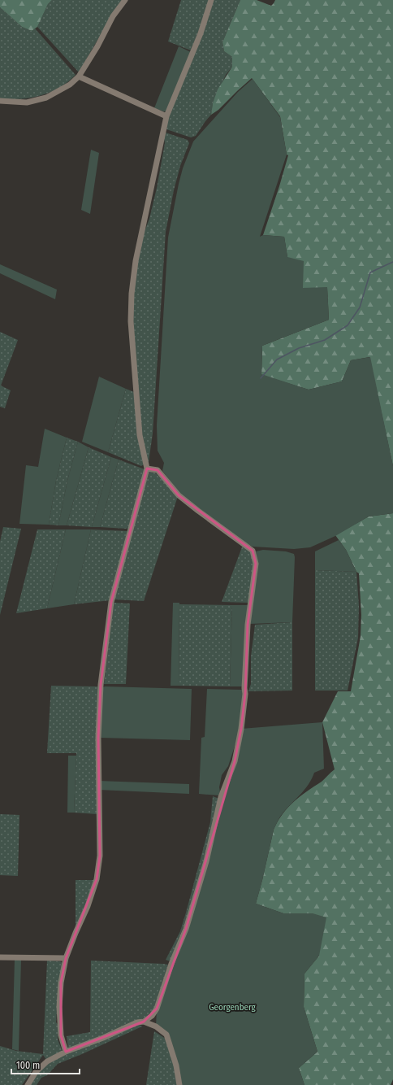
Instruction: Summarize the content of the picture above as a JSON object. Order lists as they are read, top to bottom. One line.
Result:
{"parks":["Georgenberg"],"scale_bar":"100 m"}
